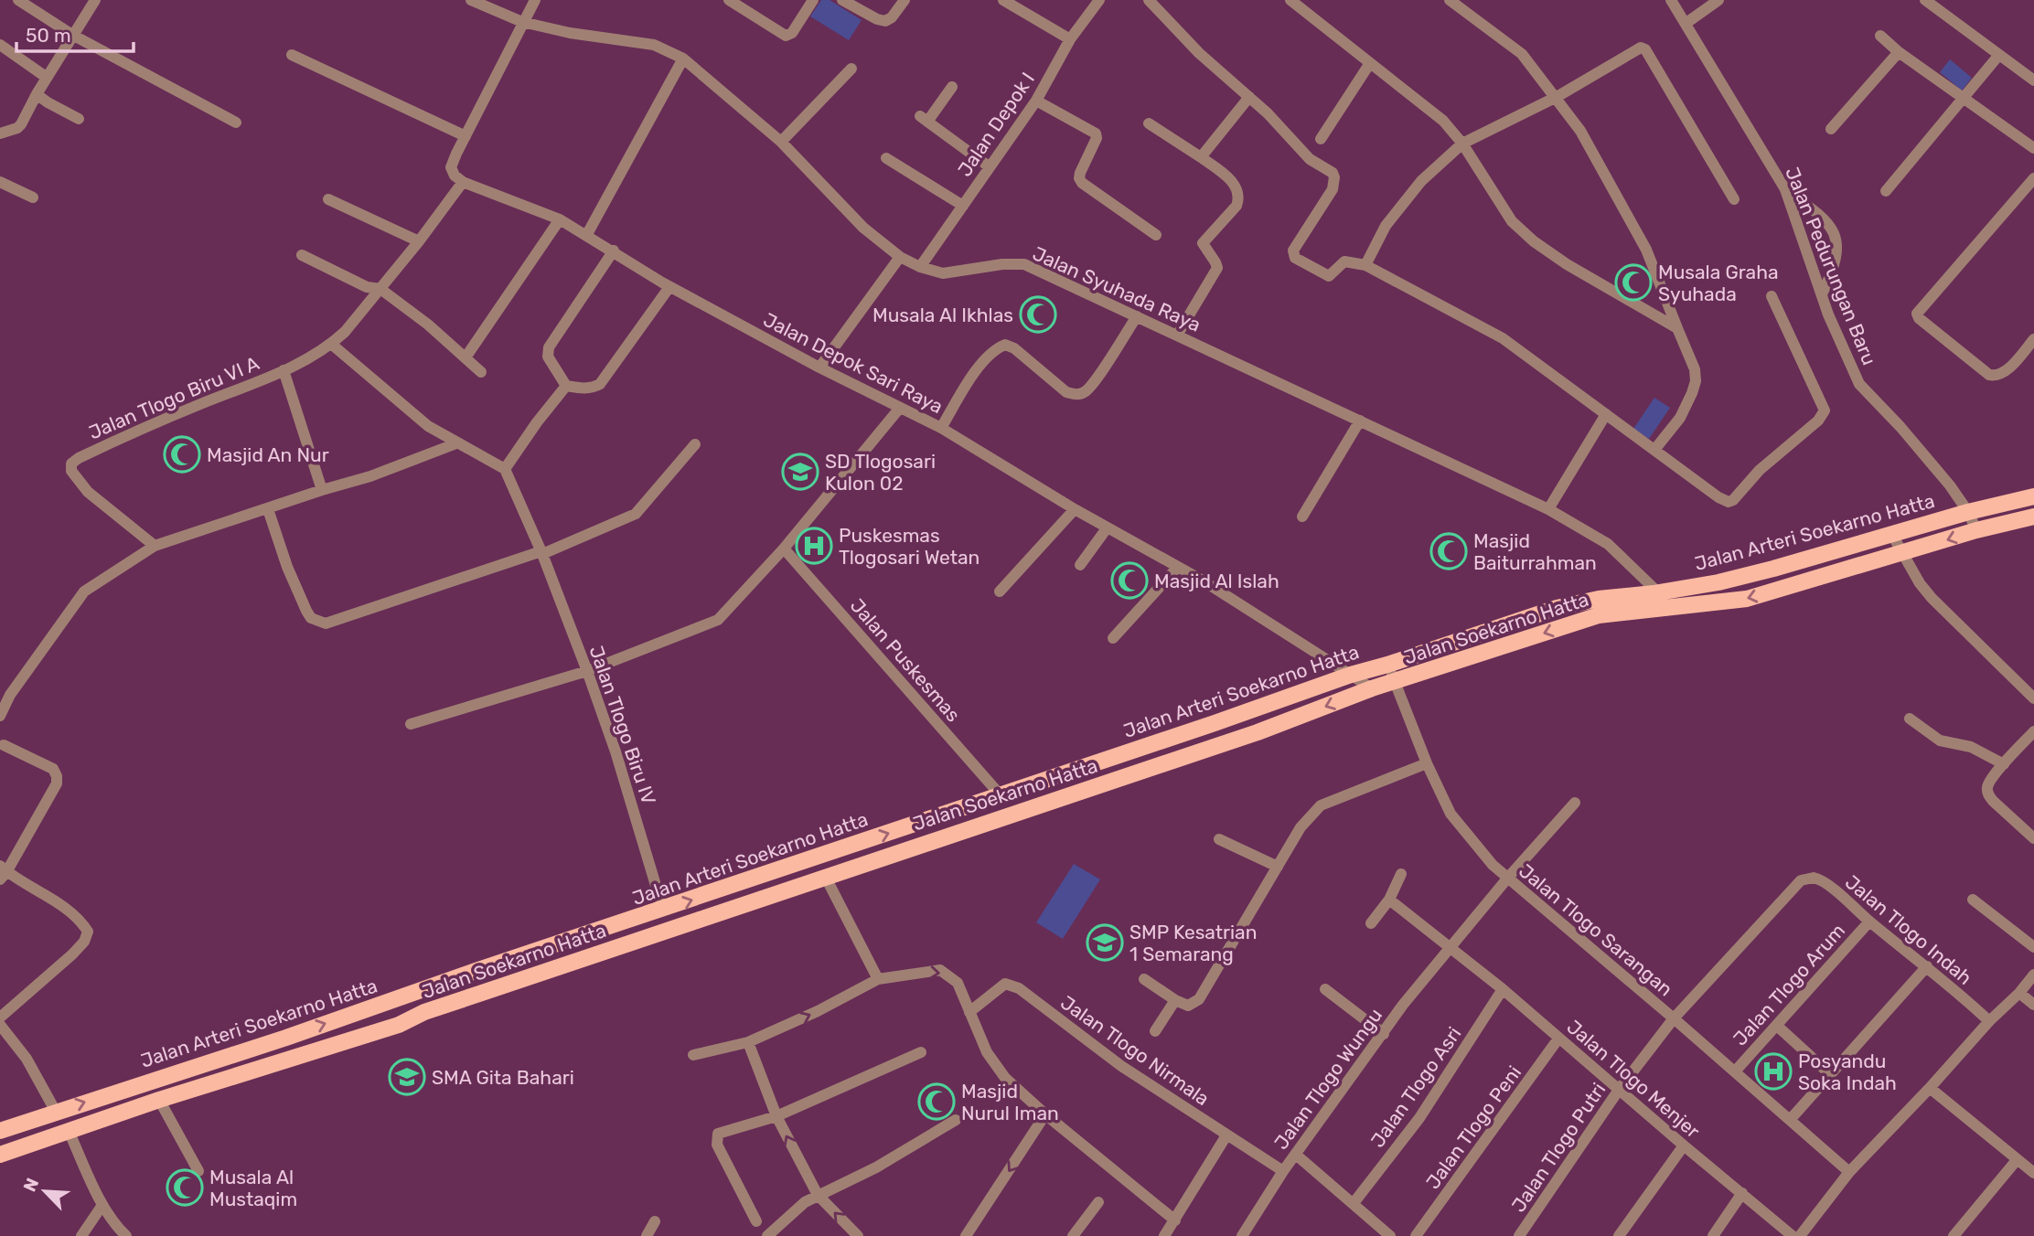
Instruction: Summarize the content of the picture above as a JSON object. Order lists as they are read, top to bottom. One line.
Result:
{"streets":{"main road":["Jalan Arteri Soekarno Hatta","Jalan Soekarno Hatta"],"street":["Jalan Depok I","Jalan Pedurungan Baru","Jalan Syuhada Raya","Jalan Depok Sari Raya","Jalan Tlogo Biru VI A","Jalan Puskesmas","Jalan Tlogo Biru IV","Jalan Tlogo Sarangan","Jalan Tlogo Indah","Jalan Tlogo Arum","Jalan Tlogo Nirmala","Jalan Tlogo Wungu","Jalan Tlogo Menjer","Jalan Tlogo Asri","Jalan Tlogo Peni","Jalan Tlogo Putri"]},"crossings":[["Jalan Depok I","Jalan Syuhada Raya"],["Jalan Pedurungan Baru","Jalan Arteri Soekarno Hatta"],["Jalan Pedurungan Baru","Jalan Soekarno Hatta"],["Jalan Syuhada Raya","Jalan Arteri Soekarno Hatta"],["Jalan Depok Sari Raya","Jalan Tlogo Biru VI A"],["Jalan Depok Sari Raya","Jalan Arteri Soekarno Hatta"],["Jalan Depok Sari Raya","Jalan Soekarno Hatta"],["Jalan Arteri Soekarno Hatta","Jalan Puskesmas"],["Jalan Arteri Soekarno Hatta","Jalan Tlogo Biru IV"],["Jalan Arteri Soekarno Hatta","Jalan Tlogo Sarangan"],["Jalan Soekarno Hatta","Jalan Tlogo Sarangan"],["Jalan Tlogo Sarangan","Jalan Tlogo Arum"],["Jalan Tlogo Sarangan","Jalan Tlogo Wungu"],["Jalan Tlogo Sarangan","Jalan Tlogo Putri"],["Jalan Tlogo Indah","Jalan Tlogo Arum"],["Jalan Tlogo Indah","Jalan Tlogo Putri"],["Jalan Tlogo Nirmala","Jalan Tlogo Wungu"],["Jalan Tlogo Wungu","Jalan Tlogo Menjer"],["Jalan Tlogo Menjer","Jalan Tlogo Asri"],["Jalan Tlogo Menjer","Jalan Tlogo Peni"],["Jalan Tlogo Menjer","Jalan Tlogo Putri"]],"one_way":["Jalan Arteri Soekarno Hatta","Jalan Soekarno Hatta"],"places":{"mosque":["Musala Graha Syuhada","Musala Al Ikhlas","Masjid An Nur","Masjid Baiturrahman","Masjid Al Islah","Masjid Nurul Iman","Musala Al Mustaqim"],"school or university":["SD Tlogosari Kulon 02","SMP Kesatrian 1 Semarang","SMA Gita Bahari"],"hospital":["Puskesmas Tlogosari Wetan","Posyandu Soka Indah"]},"scale_bar":"50 m","north":"top left"}
